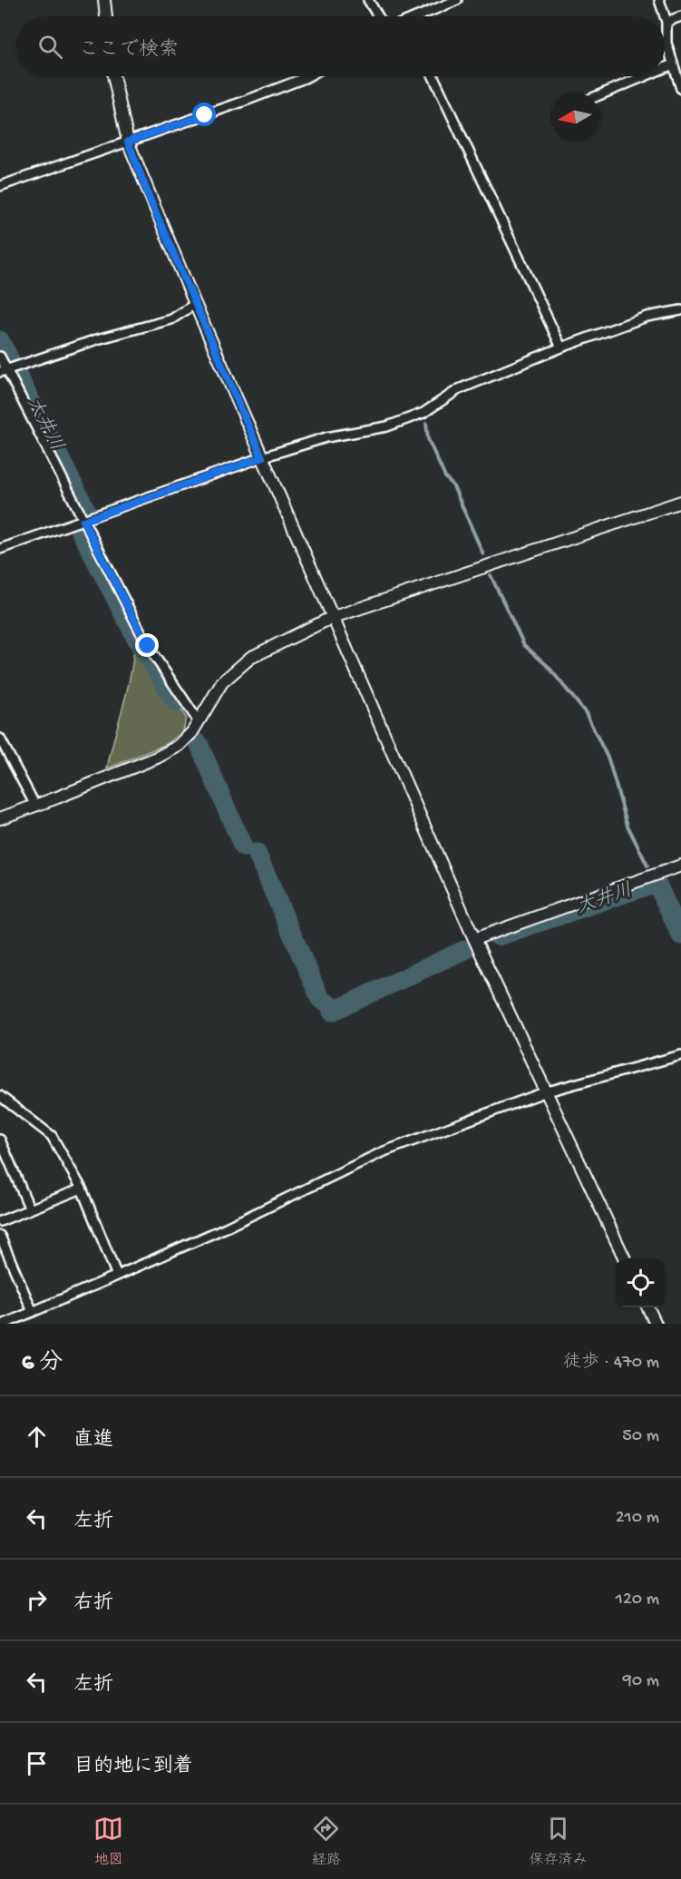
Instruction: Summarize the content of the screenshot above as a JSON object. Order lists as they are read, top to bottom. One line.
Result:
{"water":["大井川"],"north":"left","page":{"search":"ここで検索","heading":["6 分","徒歩 · 470 m"],"list":[["直進","50 m"],["左折","210 m"],["右折","120 m"],["左折","90 m"],"目的地に到着"],"nav":["地図","経路","保存済み"]}}
